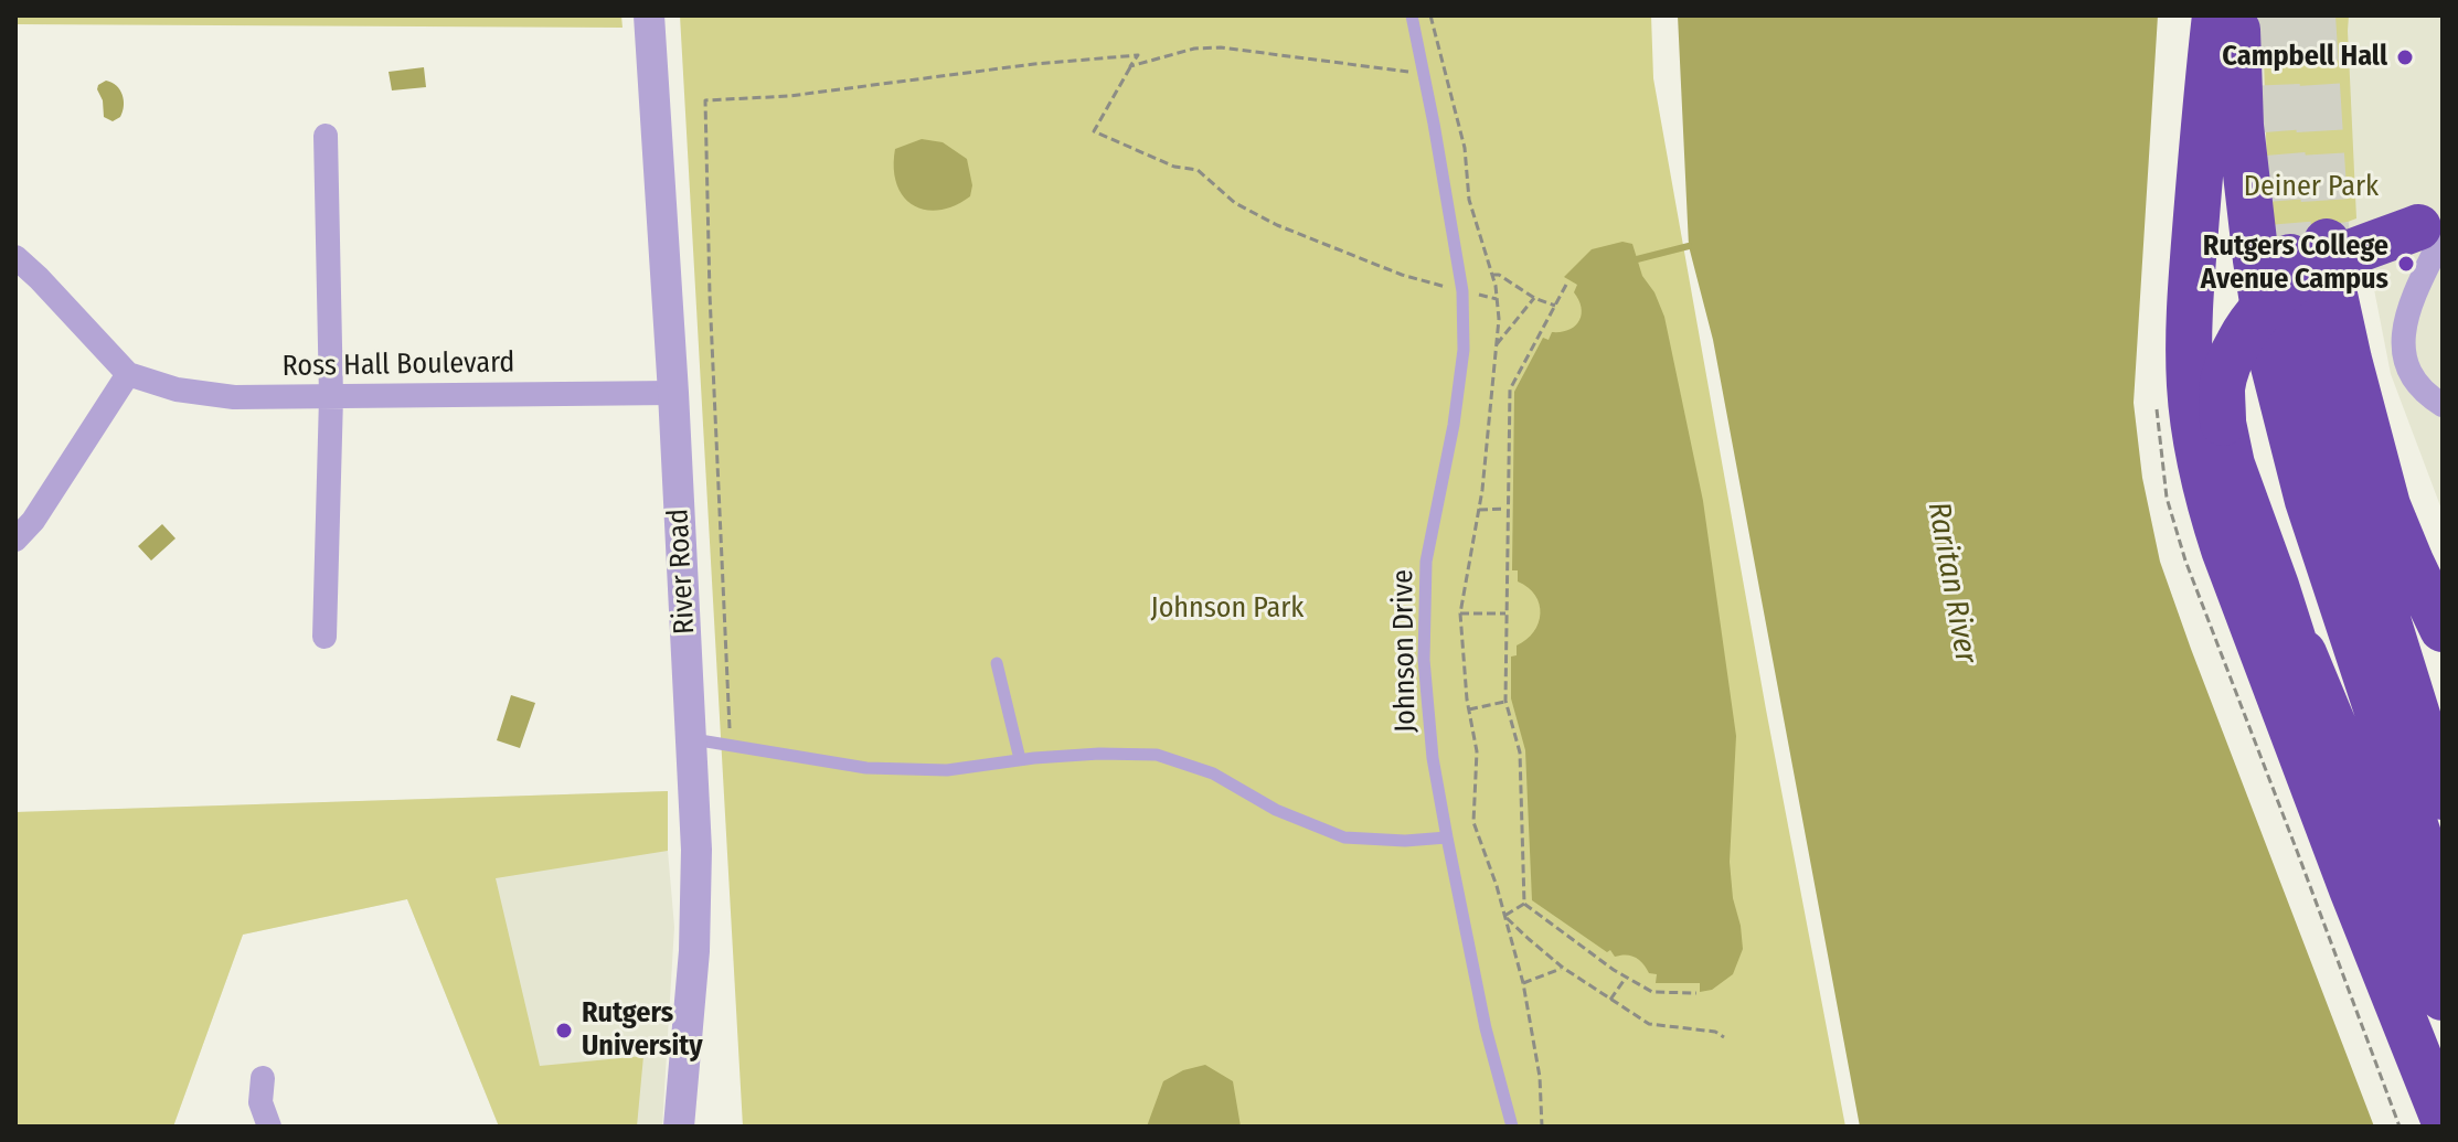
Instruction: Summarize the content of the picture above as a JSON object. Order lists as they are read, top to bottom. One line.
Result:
{"streets":{"street":["Ross Hall Boulevard","River Road"],"lane":["Johnson Drive"]},"crossings":[["Ross Hall Boulevard","River Road"]],"water":["Raritan River"],"parks":["Deiner Park","Johnson Park"],"places":["Campbell Hall","Rutgers College Avenue Campus","Rutgers University"]}
